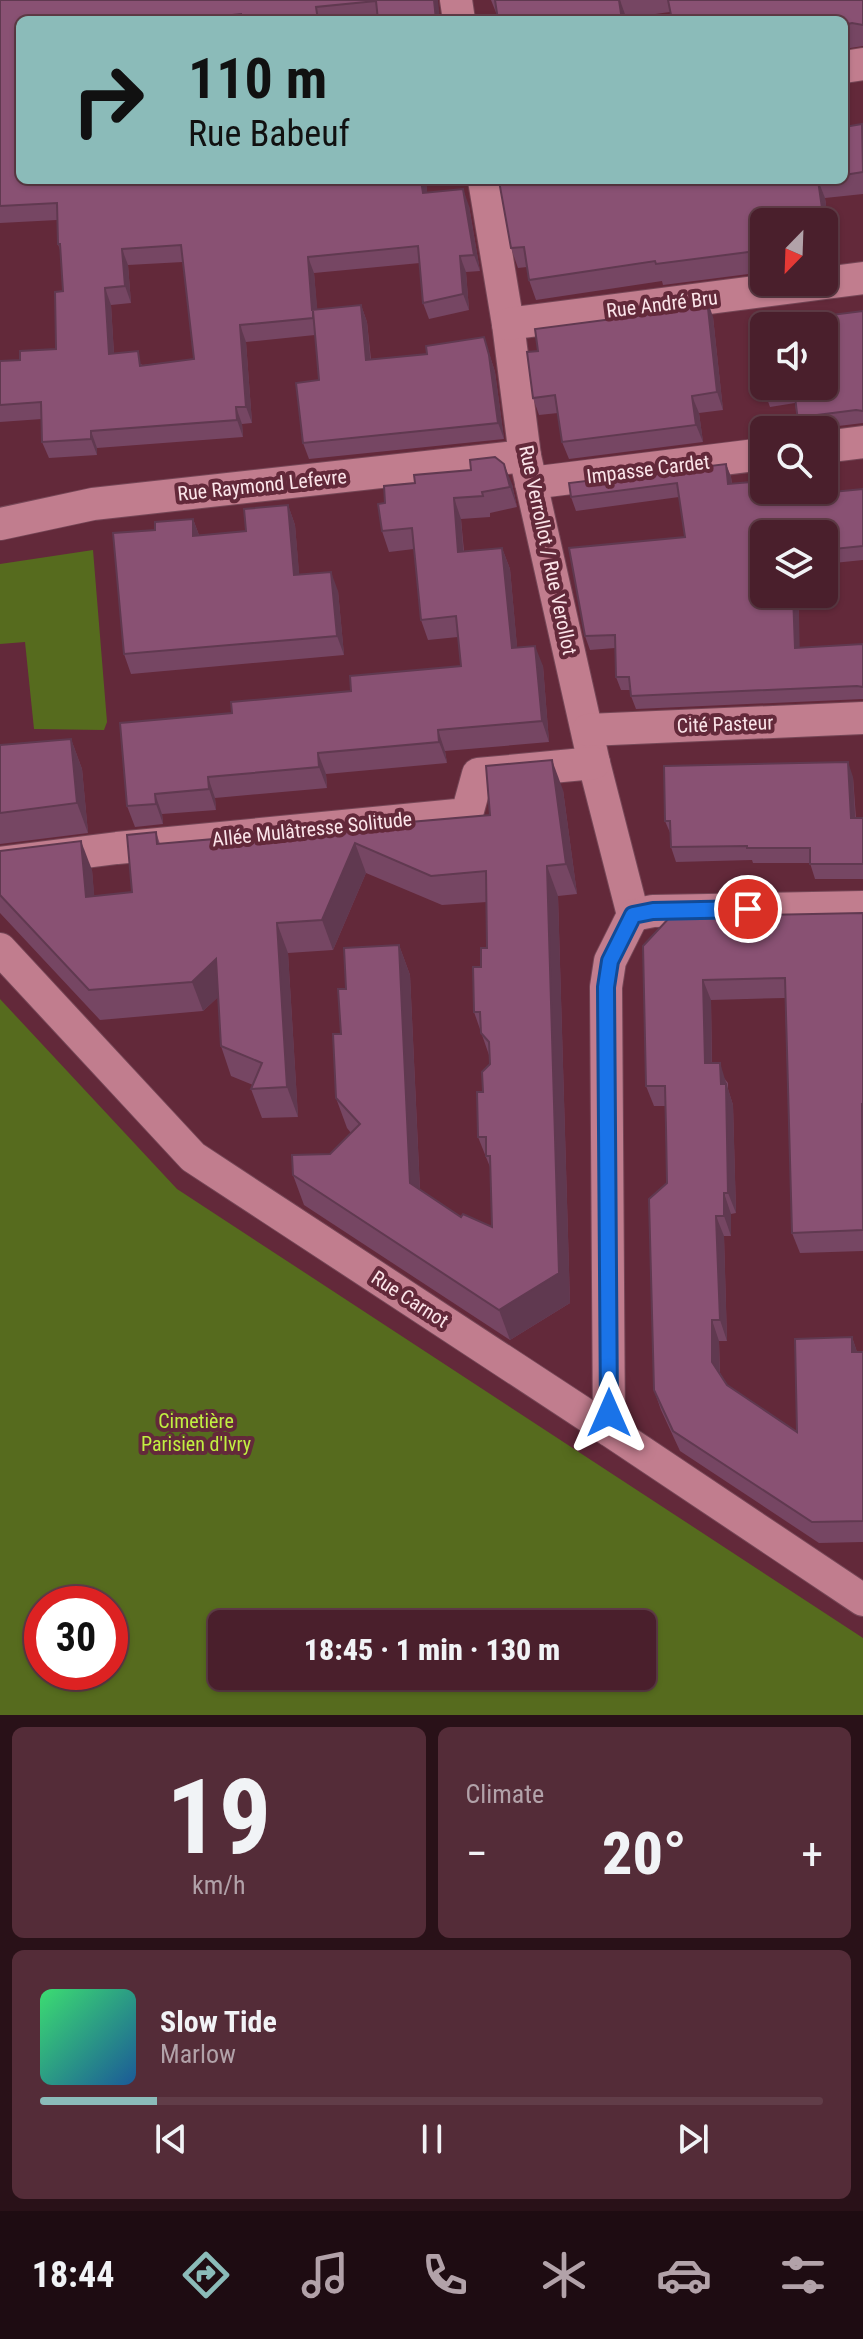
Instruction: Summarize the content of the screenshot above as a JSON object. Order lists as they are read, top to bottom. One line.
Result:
{"streets":{"street":["Rue André Bru","Impasse Cardet","Rue Raymond Lefevre","Rue Verrollot / Rue Verollot","Cité Pasteur","Allée Mulâtresse Solitude","Rue Carnot"]},"crossings":[["Rue André Bru","Rue Verrollot / Rue Verollot"],["Impasse Cardet","Rue Raymond Lefevre"],["Impasse Cardet","Rue Verrollot / Rue Verollot"],["Rue Raymond Lefevre","Rue Verrollot / Rue Verollot"],["Rue Verrollot / Rue Verollot","Cité Pasteur"],["Rue Verrollot / Rue Verollot","Allée Mulâtresse Solitude"]],"parks":["Cimetière Parisien d'Ivry"],"north":"bottom left","page":{"turn":["110 m","Rue Babeuf"],"limit":"30","trip":"18:45 · 1 min · 130 m","tile":[["19","km/h"],"Climate"],"heat":["−","20°","+"],"song":["Slow Tide","Marlow"],"tabs":"18:44"}}
